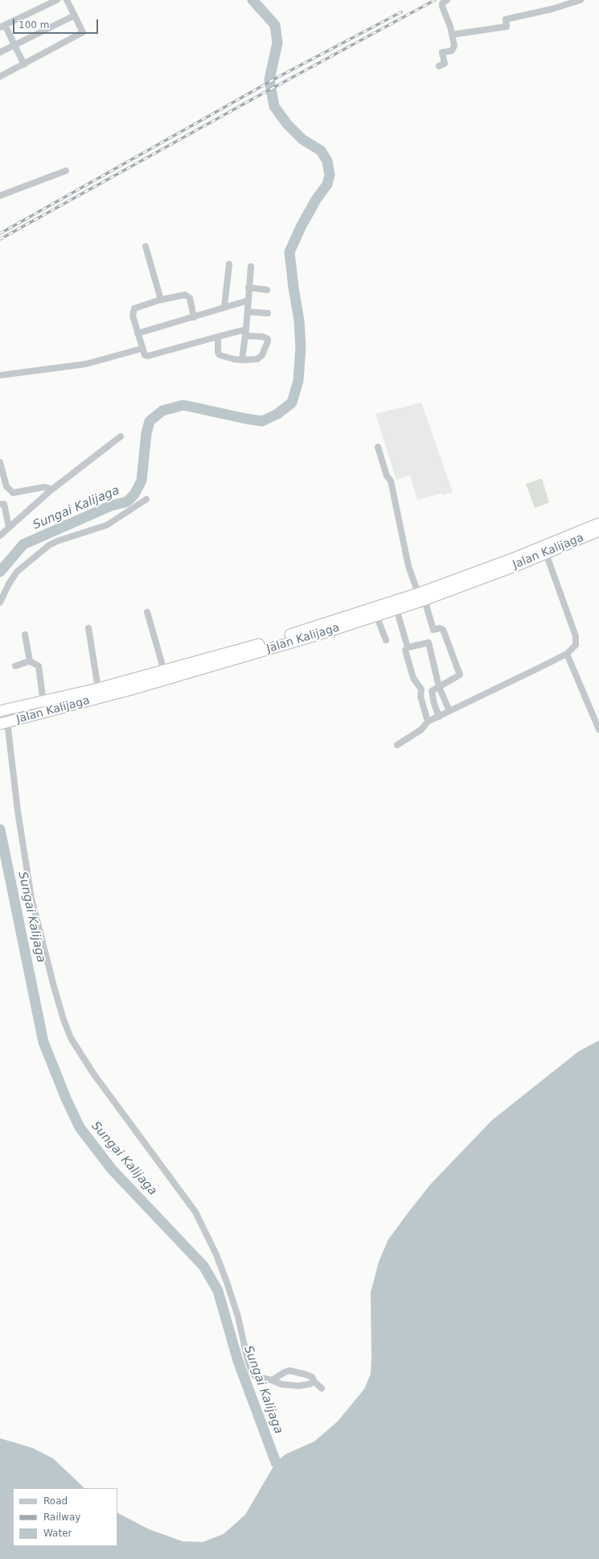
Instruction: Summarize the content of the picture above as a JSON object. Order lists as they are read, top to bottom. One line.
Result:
{"streets":{"highway":["Jalan Kalijaga"]},"water":["Sungai Kalijaga"],"legend":["Road","Railway","Water"],"scale_bar":"100 m"}
